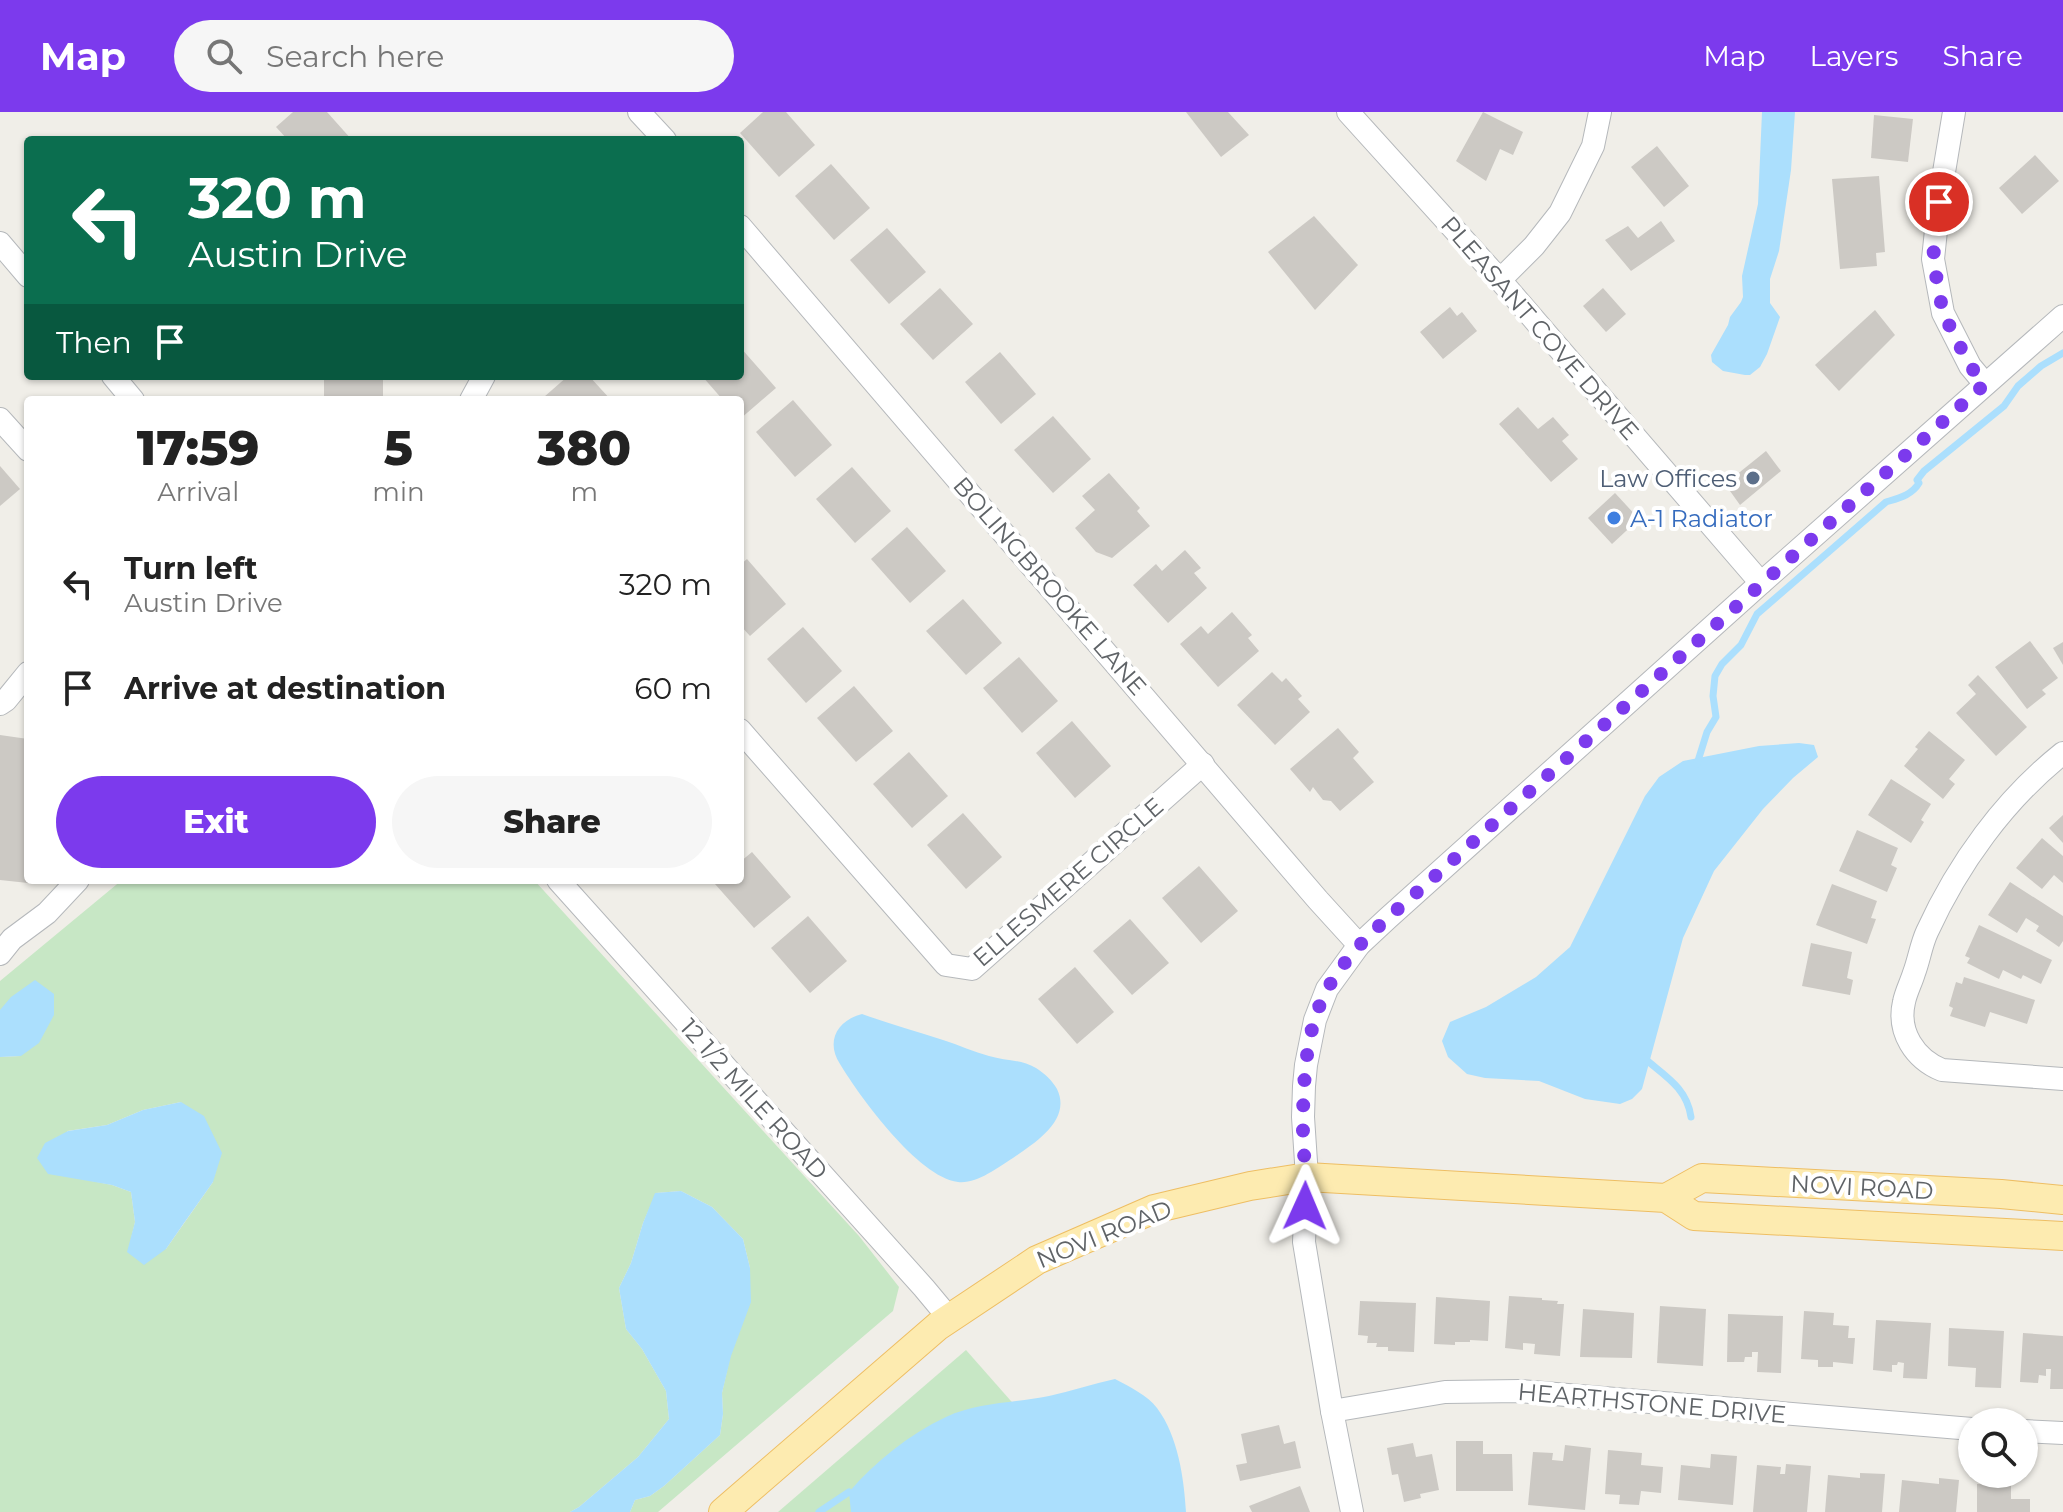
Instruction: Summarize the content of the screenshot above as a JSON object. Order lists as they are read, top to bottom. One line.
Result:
{"streets":{"main road":["NOVI ROAD"],"street":["PLEASANT COVE DRIVE","BOLINGBROOKE LANE","ELLESMERE CIRCLE","12 1/2 MILE ROAD","HEARTHSTONE DRIVE"]},"crossings":[["BOLINGBROOKE LANE","ELLESMERE CIRCLE"],["12 1/2 MILE ROAD","NOVI ROAD"]],"places":["Law Offices","A-1 Radiator"],"page":{"header":"Map","search":"Search here","nav":["Map","Layers","Share"],"turn":["320 m","Austin Drive"],"then":"Then","eta":["17:59","Arrival","5","min","380","m"],"list":[{"name":"Turn left","note":"Austin Drive","value":"320 m"},{"name":"Arrive at destination","value":"60 m"}],"buttons":["Exit","Share"]}}
